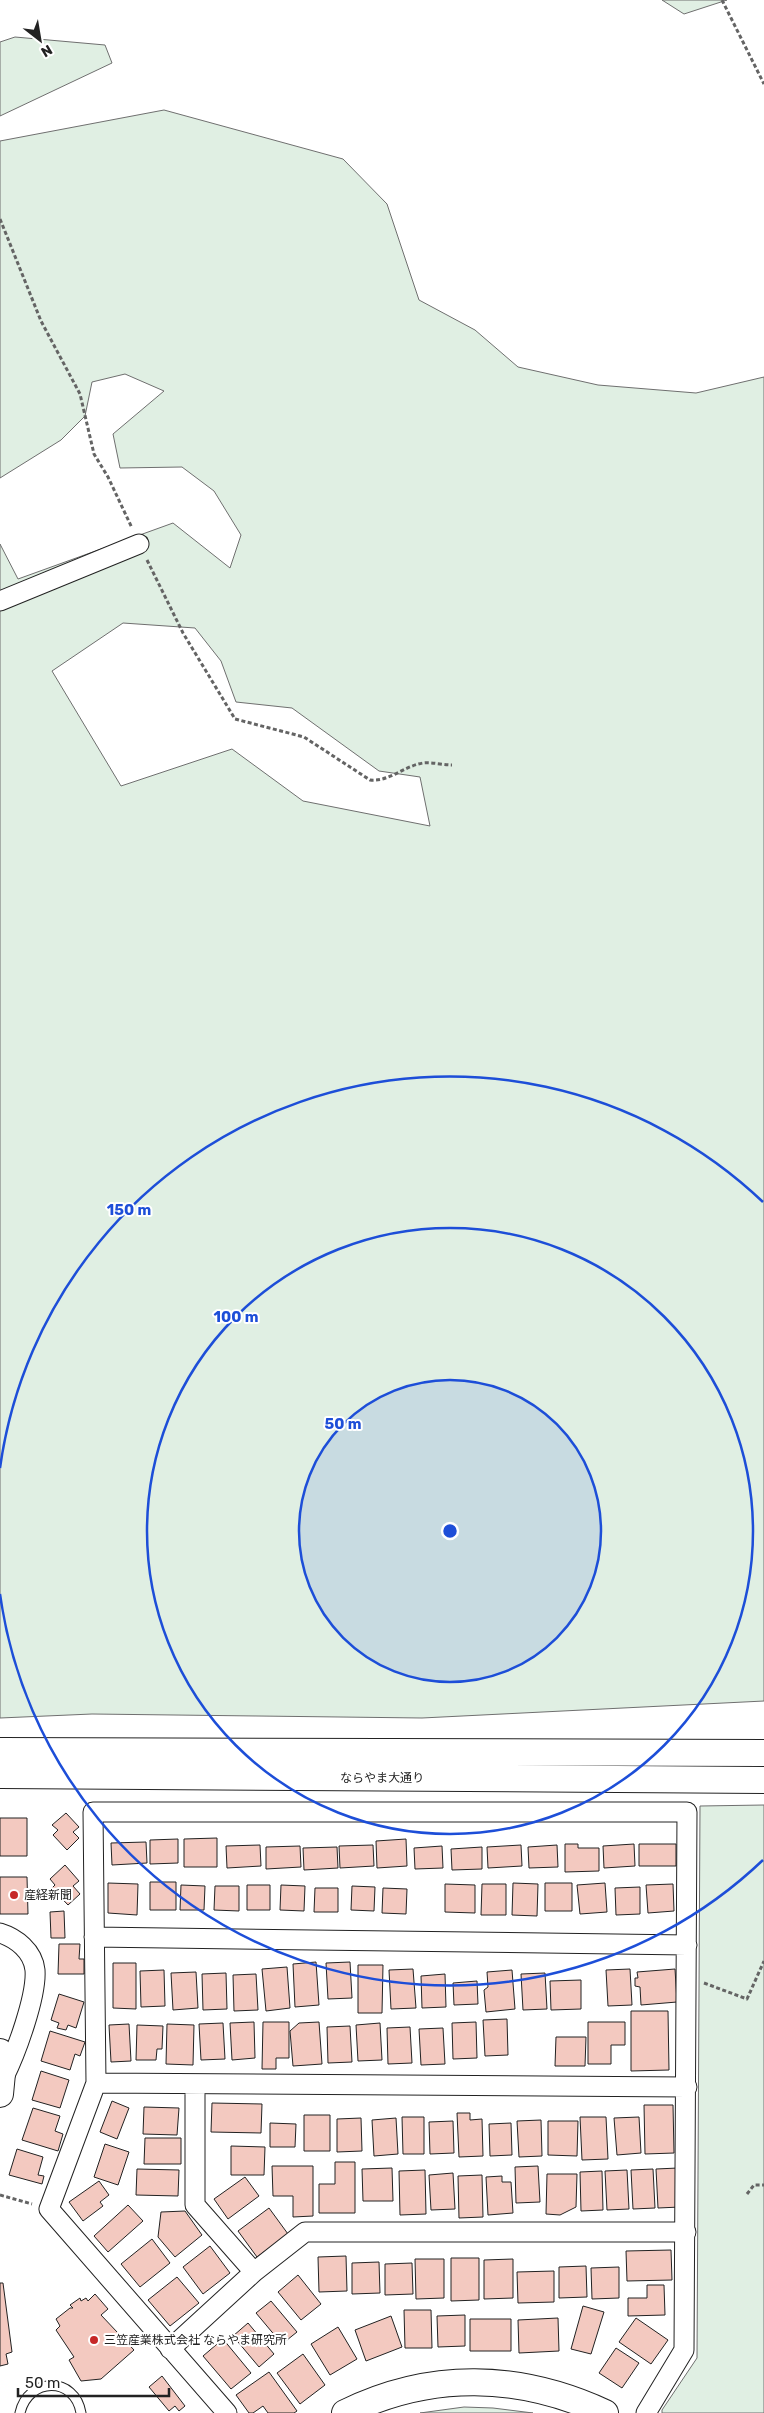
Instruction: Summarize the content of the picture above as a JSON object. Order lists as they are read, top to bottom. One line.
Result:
{"streets":{"street":["ならやま大通り"]},"places":["産経新聞","三笠産業株式会社 ならやま研究所"],"scale_bar":"50 m","north":"bottom right","rings":["150 m","100 m","50 m"]}
